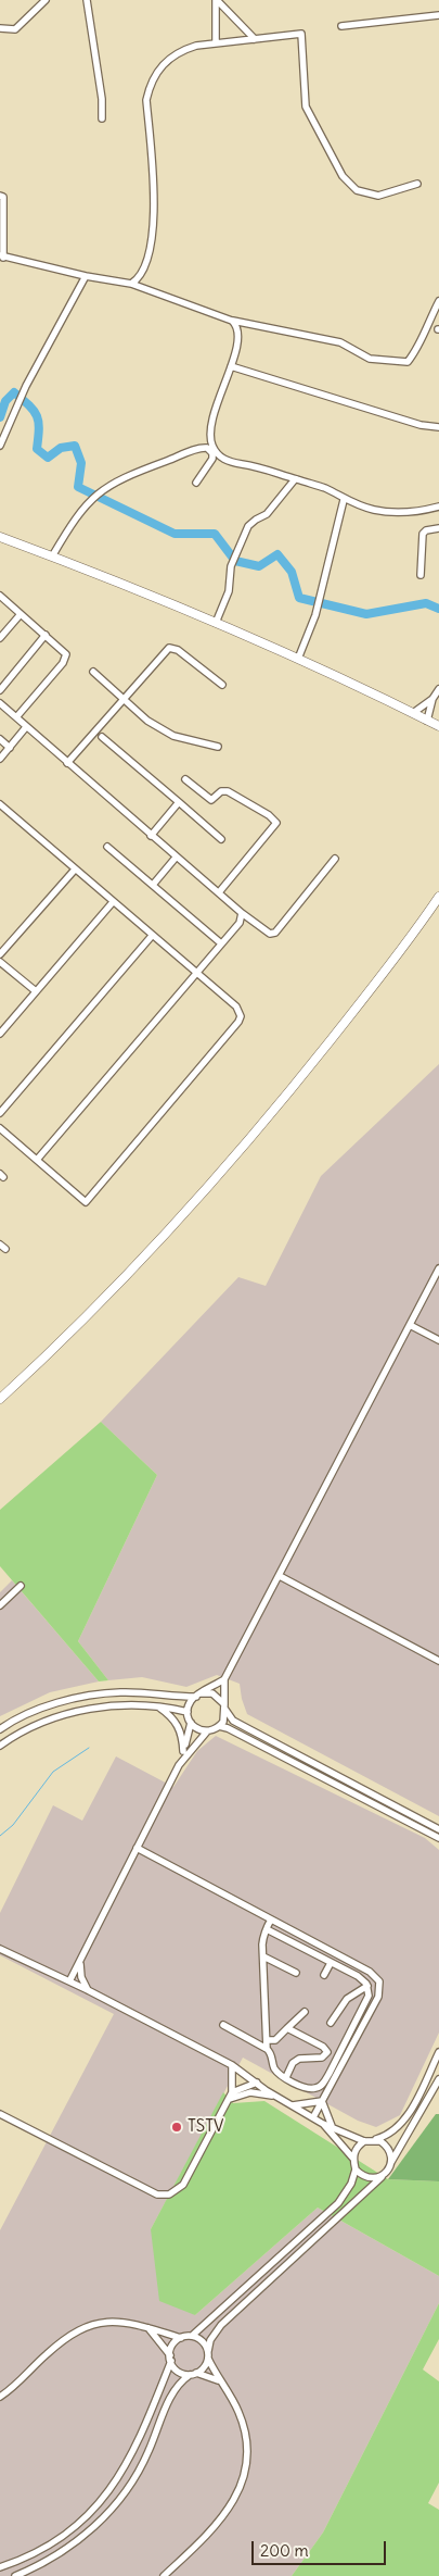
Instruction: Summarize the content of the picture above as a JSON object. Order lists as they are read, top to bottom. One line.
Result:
{"places":["TSTV"],"scale_bar":"200 m"}
